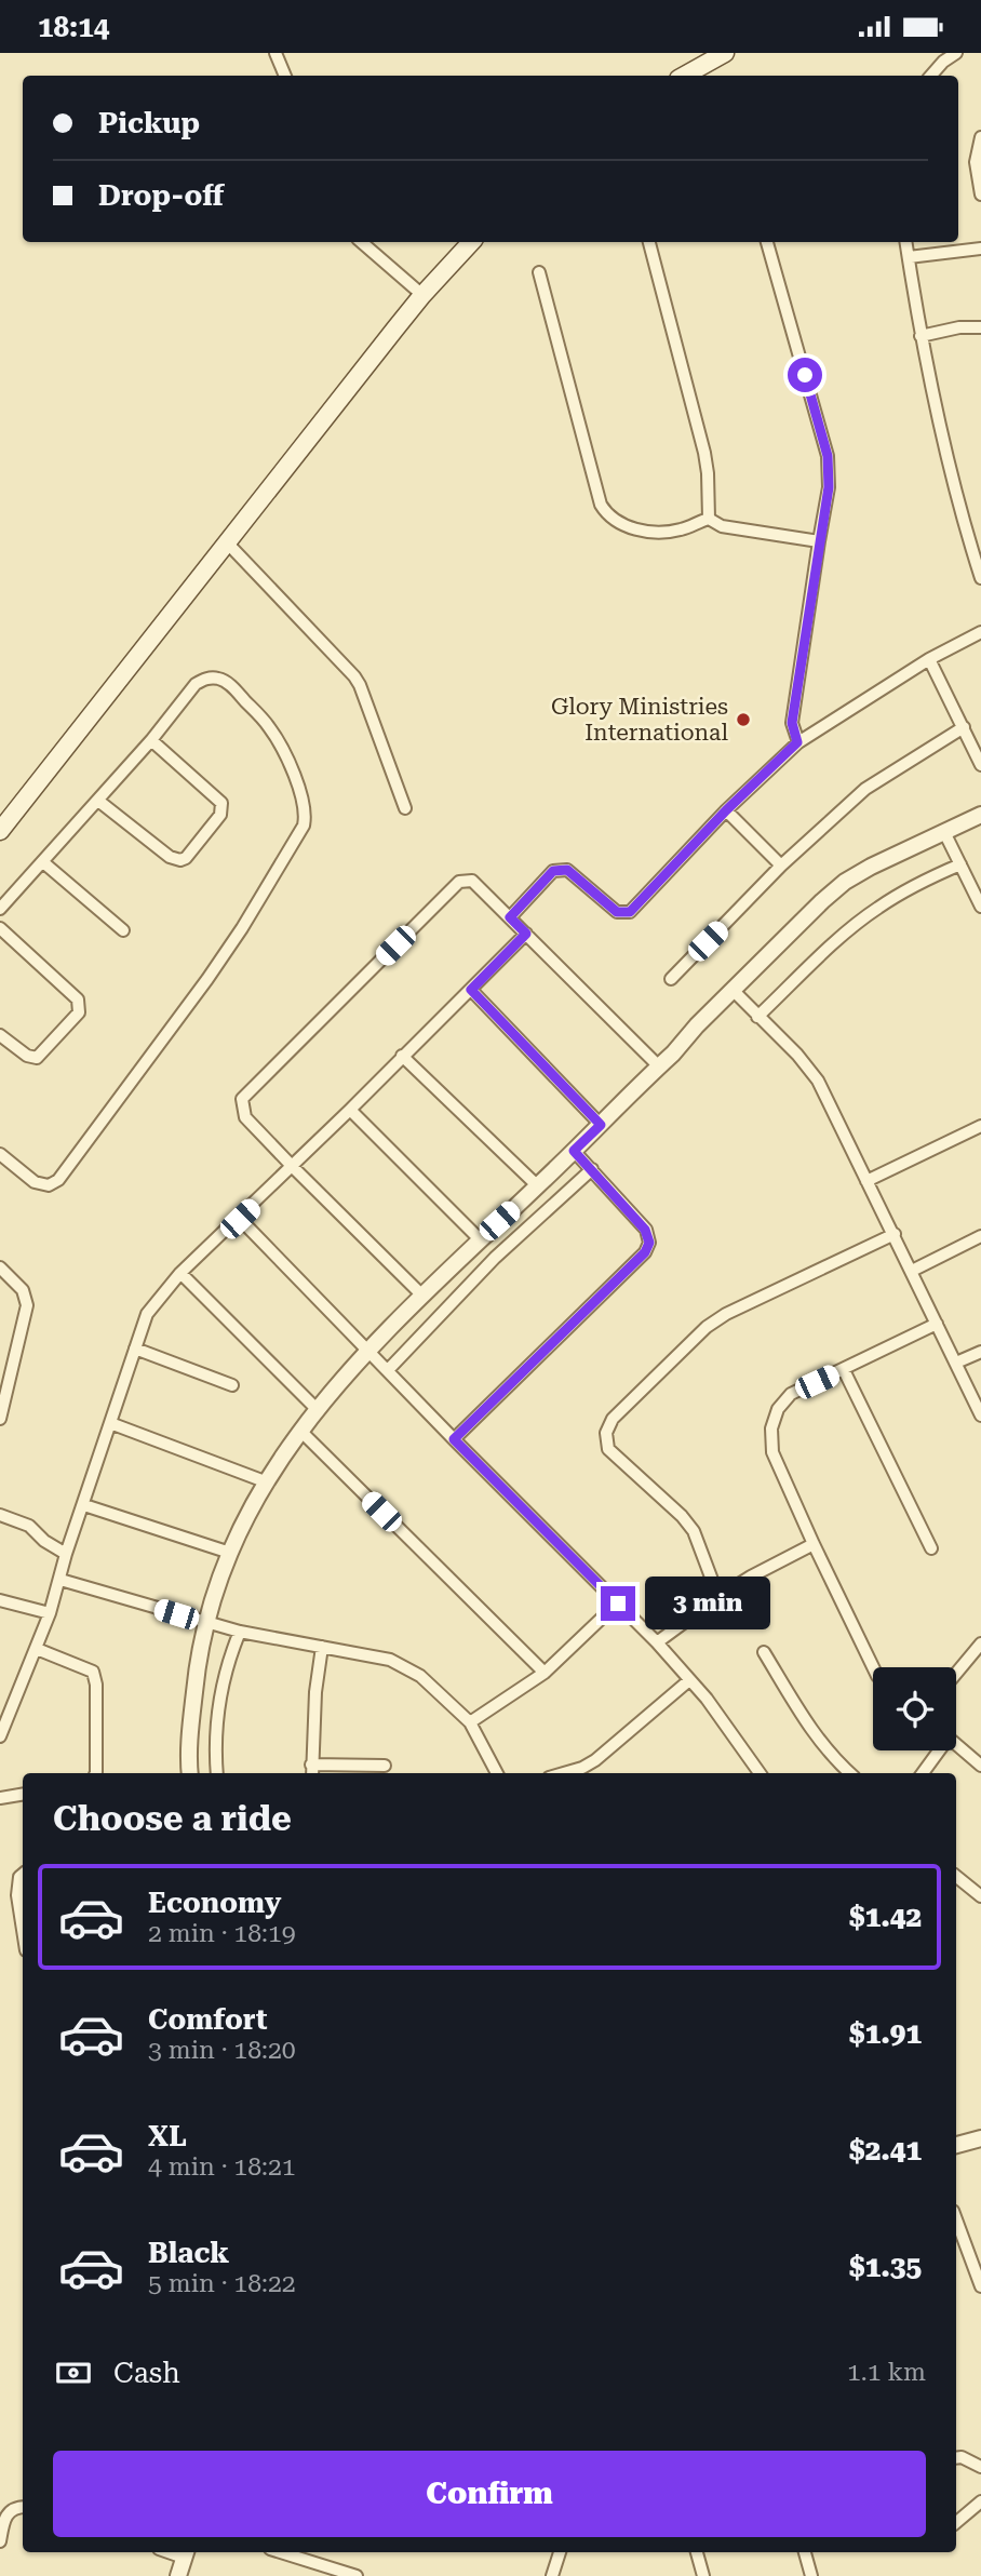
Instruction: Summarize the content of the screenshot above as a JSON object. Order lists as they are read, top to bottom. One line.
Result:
{"places":["Glory Ministries International"],"page":{"status":"18:14","banner":["Pickup","Drop-off"],"bubble":"3 min","heading":"Choose a ride","list":[{"name":"Economy","note":"2 min · 18:19","value":"$1.42"},{"name":"Comfort","note":"3 min · 18:20","value":"$1.91"},{"name":"XL","note":"4 min · 18:21","value":"$2.41"},{"name":"Black","note":"5 min · 18:22","value":"$1.35"}],"pay":["Cash","1.1 km"],"buttons":"Confirm"}}
